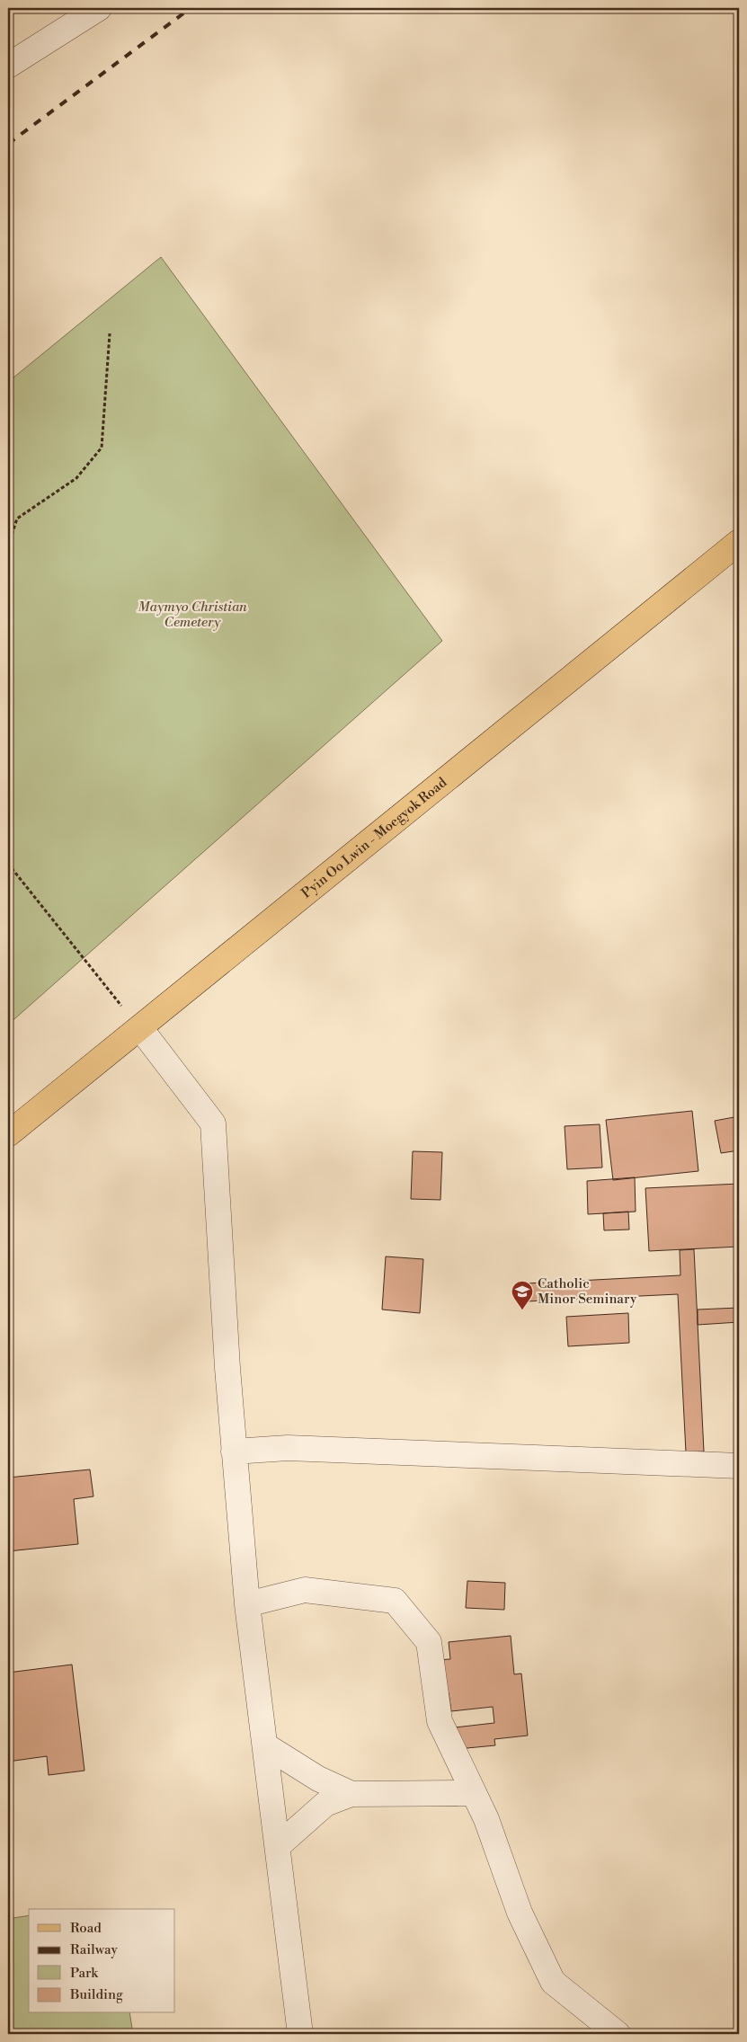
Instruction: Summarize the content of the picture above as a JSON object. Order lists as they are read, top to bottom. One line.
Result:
{"streets":{"main road":["Pyin Oo Lwin - Moegyok Road"]},"parks":["Maymyo Christian Cemetery"],"places":{"school or university":["Catholic Minor Seminary"]},"legend":["Road","Railway","Park","Building"]}
